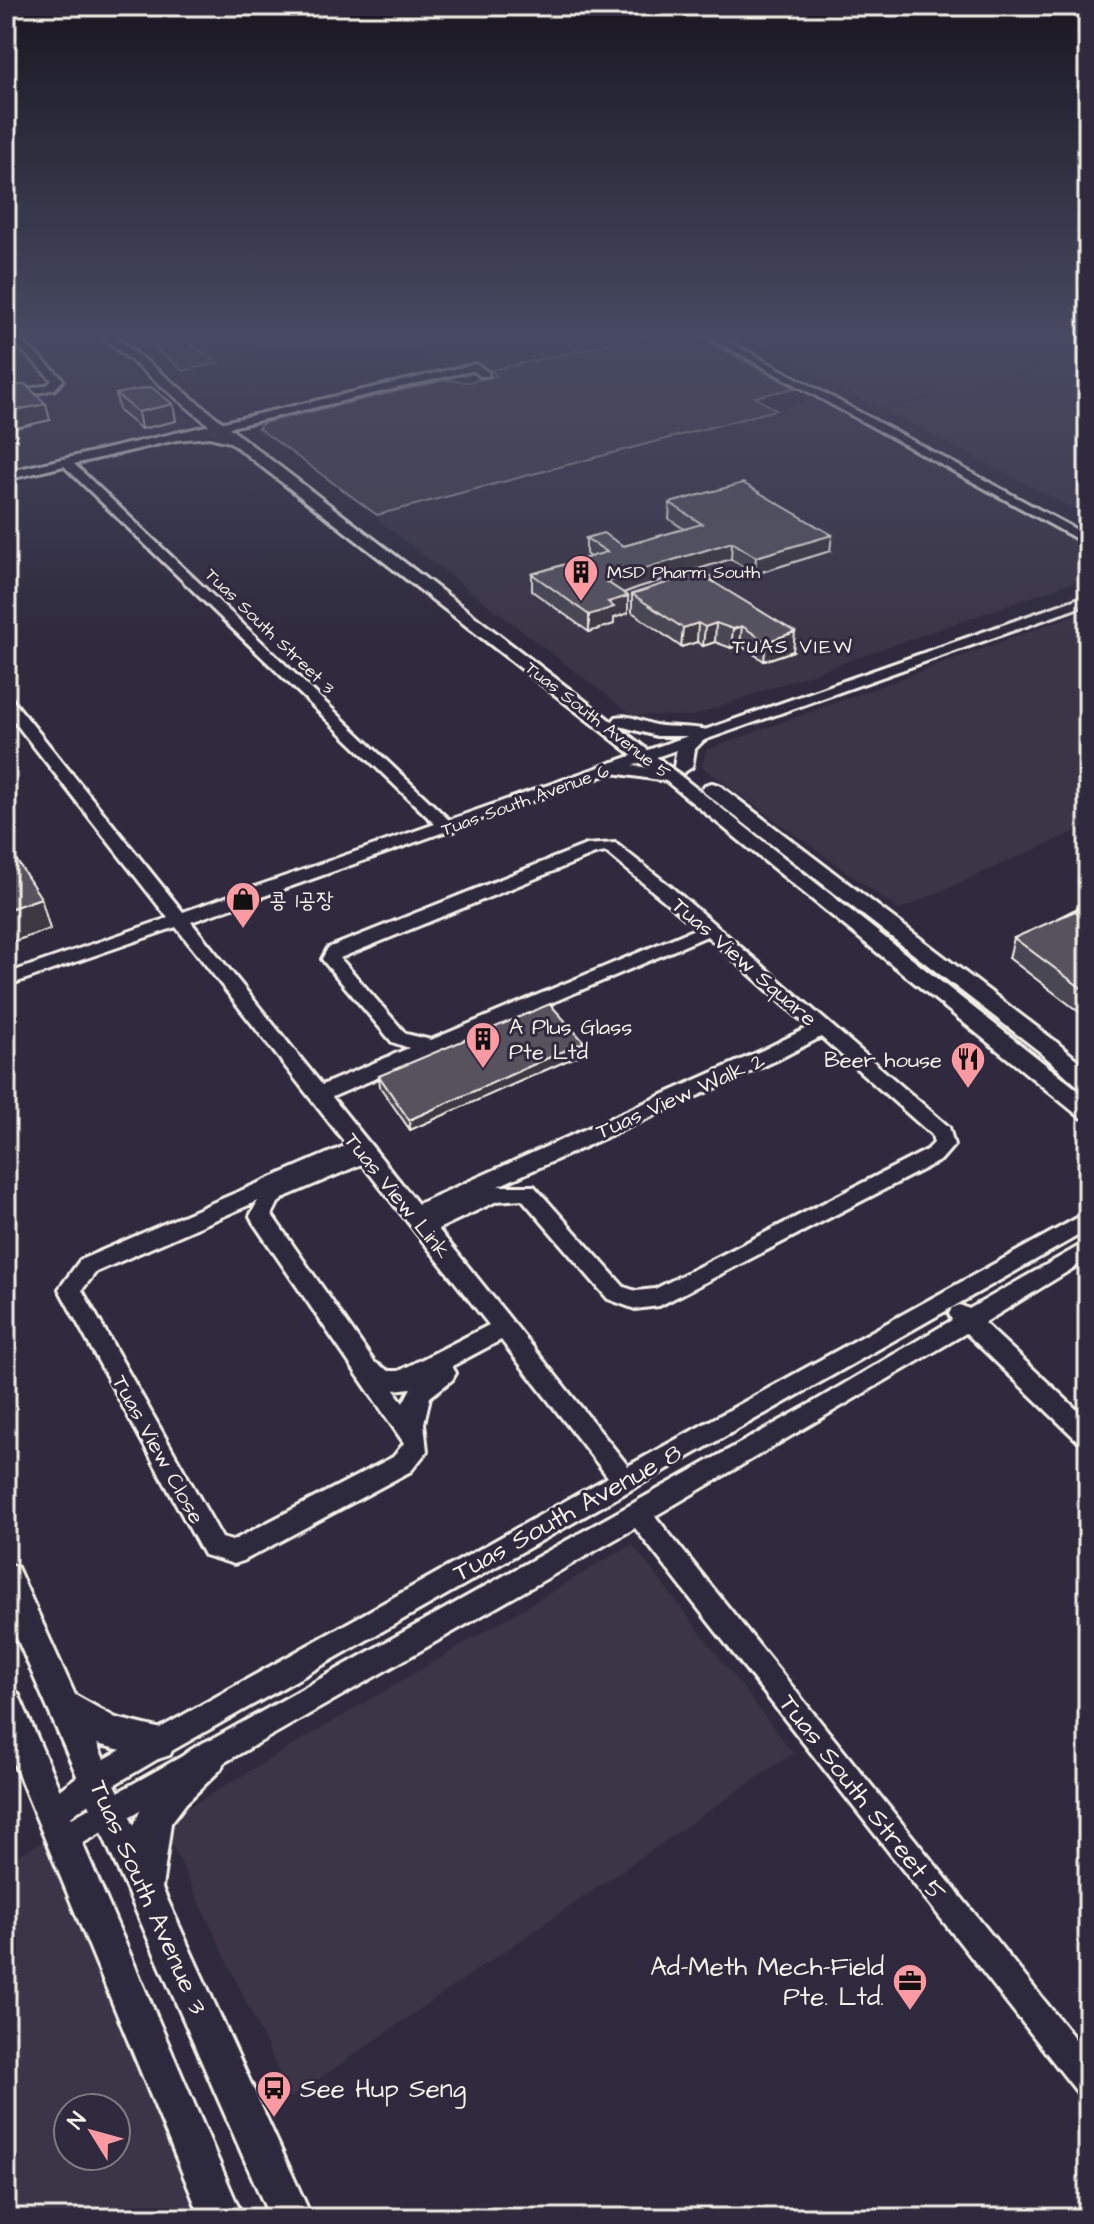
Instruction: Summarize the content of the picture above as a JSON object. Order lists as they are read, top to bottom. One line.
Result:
{"streets":{"main road":["Tuas South Avenue 5","Tuas South Avenue 3"],"street":["Tuas South Street 3","Tuas South Avenue 6","Tuas View Square","Tuas View Walk 2","Tuas View Link","Tuas View Close","Tuas South Avenue 8","Tuas South Street 5"]},"crossings":[["Tuas South Street 3","Tuas South Avenue 6"],["Tuas South Avenue 5","Tuas South Avenue 6"],["Tuas South Avenue 6","Tuas View Link"],["Tuas View Square","Tuas View Walk 2"],["Tuas View Walk 2","Tuas View Link"],["Tuas View Link","Tuas View Close"],["Tuas View Link","Tuas South Avenue 8"],["Tuas South Avenue 8","Tuas South Street 5"],["Tuas South Avenue 8","Tuas South Avenue 3"]],"districts":["TUAS VIEW"],"places":{"building":["MSD Pharm South","A Plus Glass Pte Ltd"],"shop":["콩 1공장"],"restaurant":["Beer house"],"office":["Ad-Meth Mech-Field Pte. Ltd."],"bus stop":["See Hup Seng"]},"north":"top left"}
